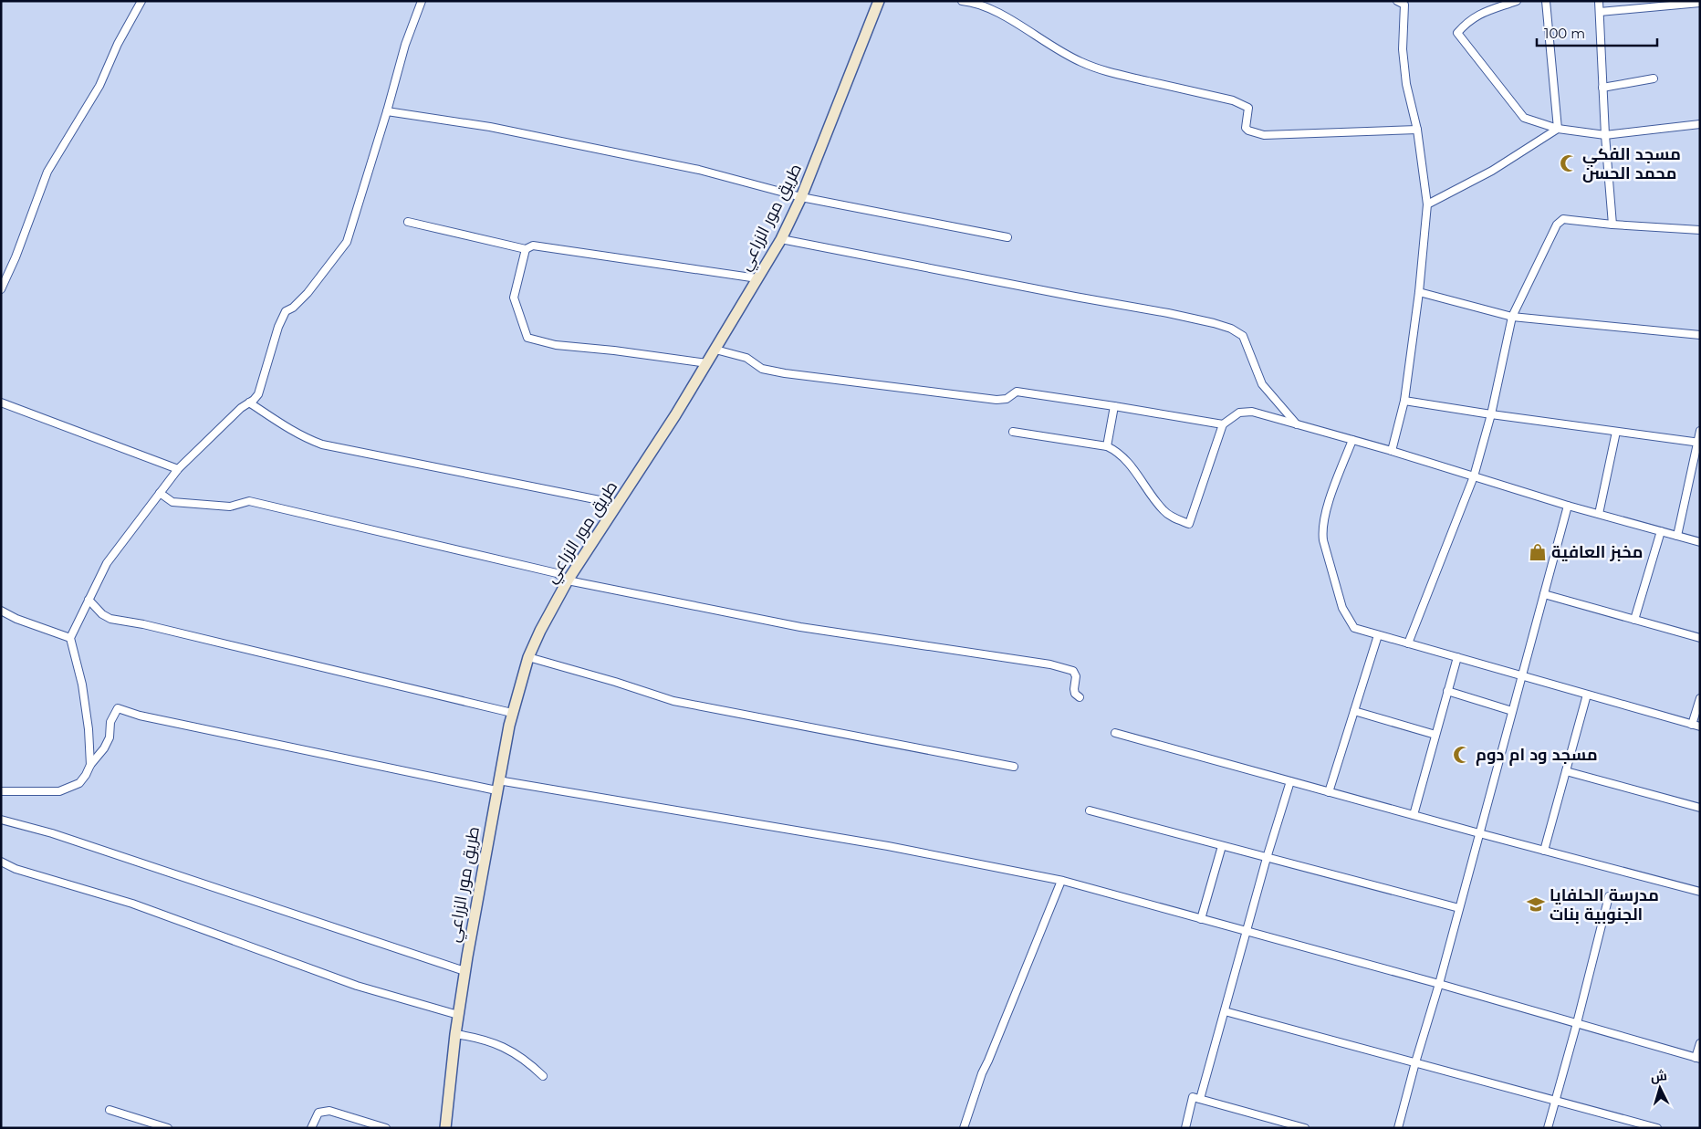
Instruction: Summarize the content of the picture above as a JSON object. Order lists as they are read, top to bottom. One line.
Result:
{"streets":{"street":["طريق مور الزراعي"]},"places":{"mosque":["مسجد الفكي محمد الحسن","مسجد ود ام دوم"],"shop":["مخبز العافية"],"school or university":["مدرسة الحلفايا الجنوبية بنات"]},"scale_bar":"100 m","north":"top"}
